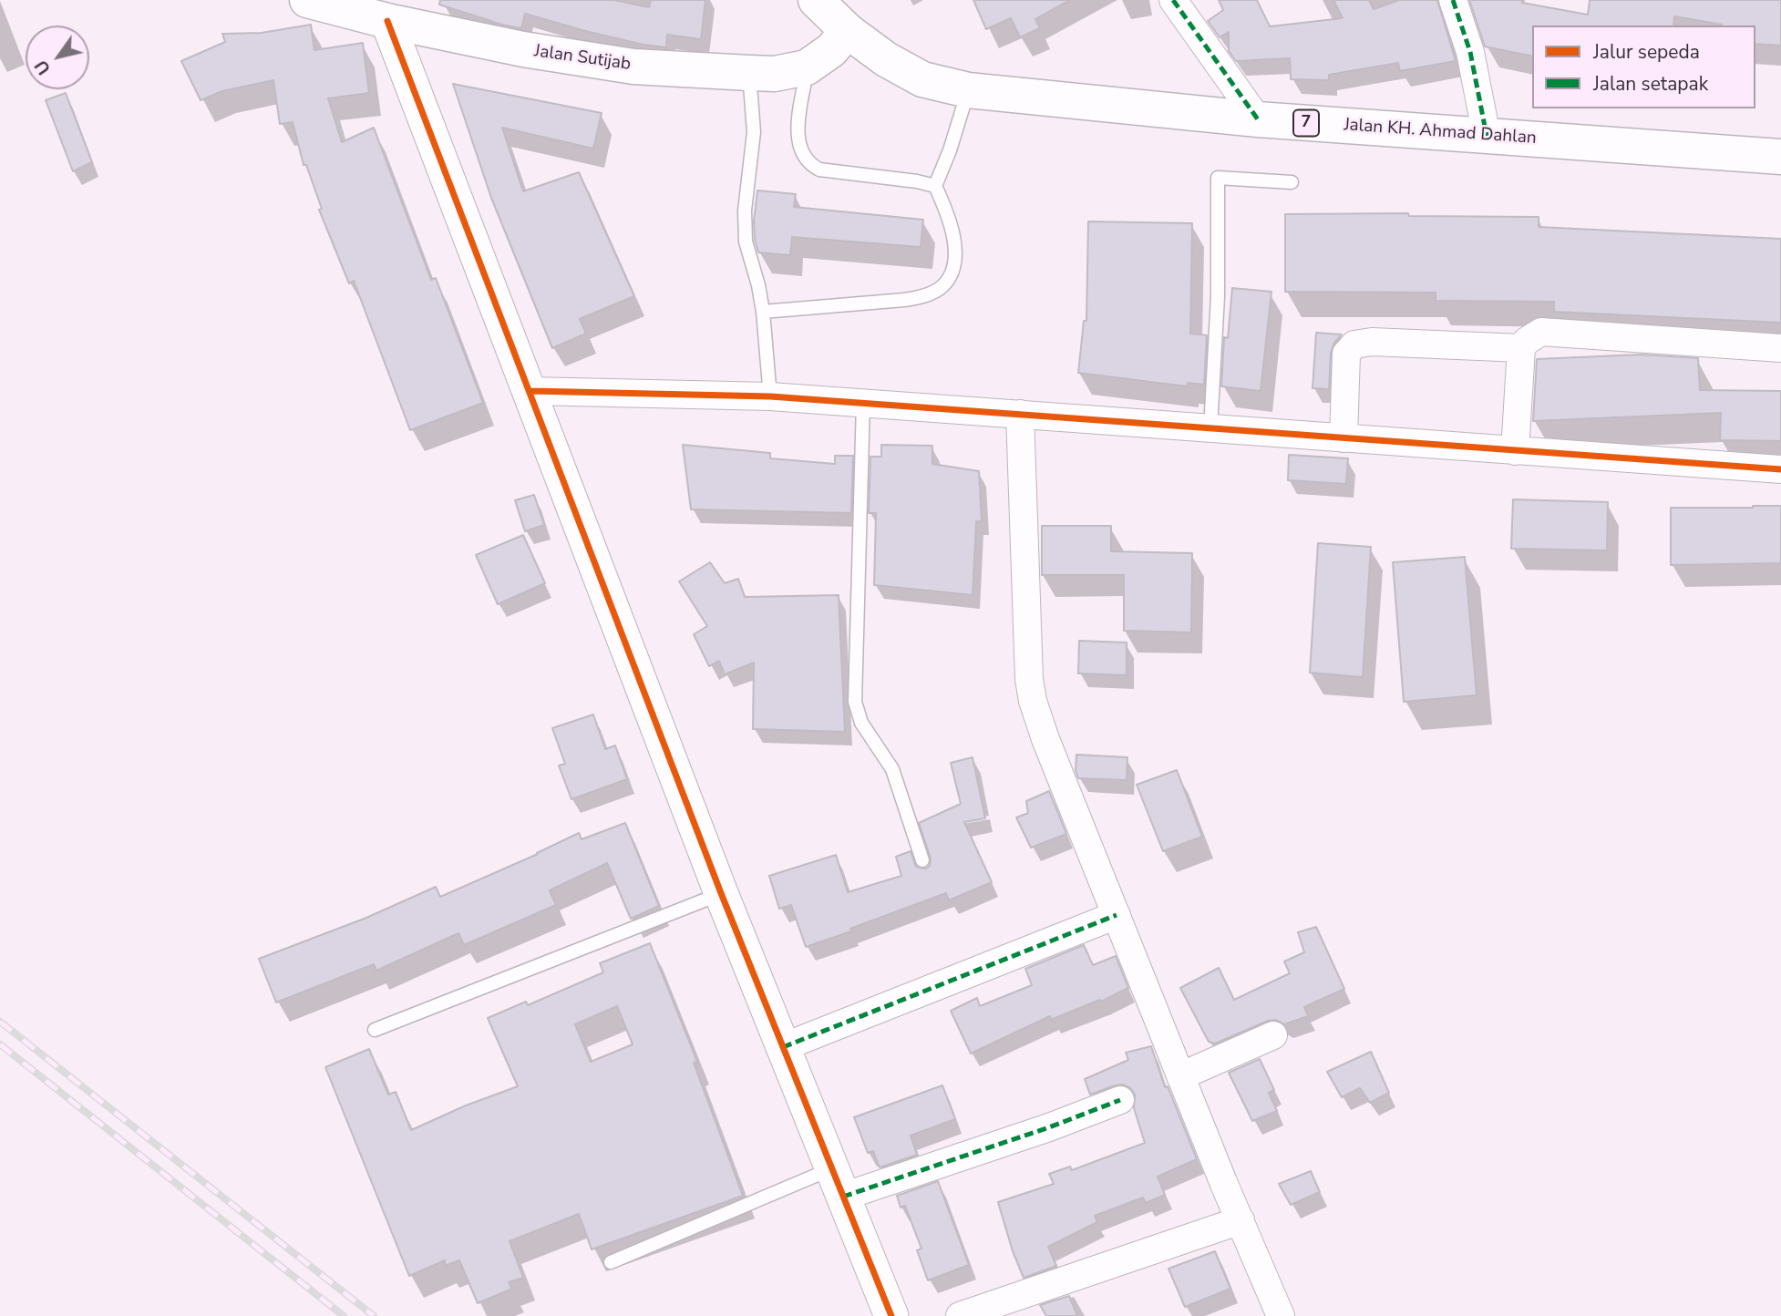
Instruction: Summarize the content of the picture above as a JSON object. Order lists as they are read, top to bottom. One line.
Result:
{"streets":{"main road":["Jalan Sutijab","7","Jalan KH. Ahmad Dahlan"]},"crossings":[["Jalan Sutijab","7"],["Jalan Sutijab","Jalan KH. Ahmad Dahlan"],["7","Jalan KH. Ahmad Dahlan"]],"legend":["Jalur sepeda","Jalan setapak"],"north":"bottom left"}
